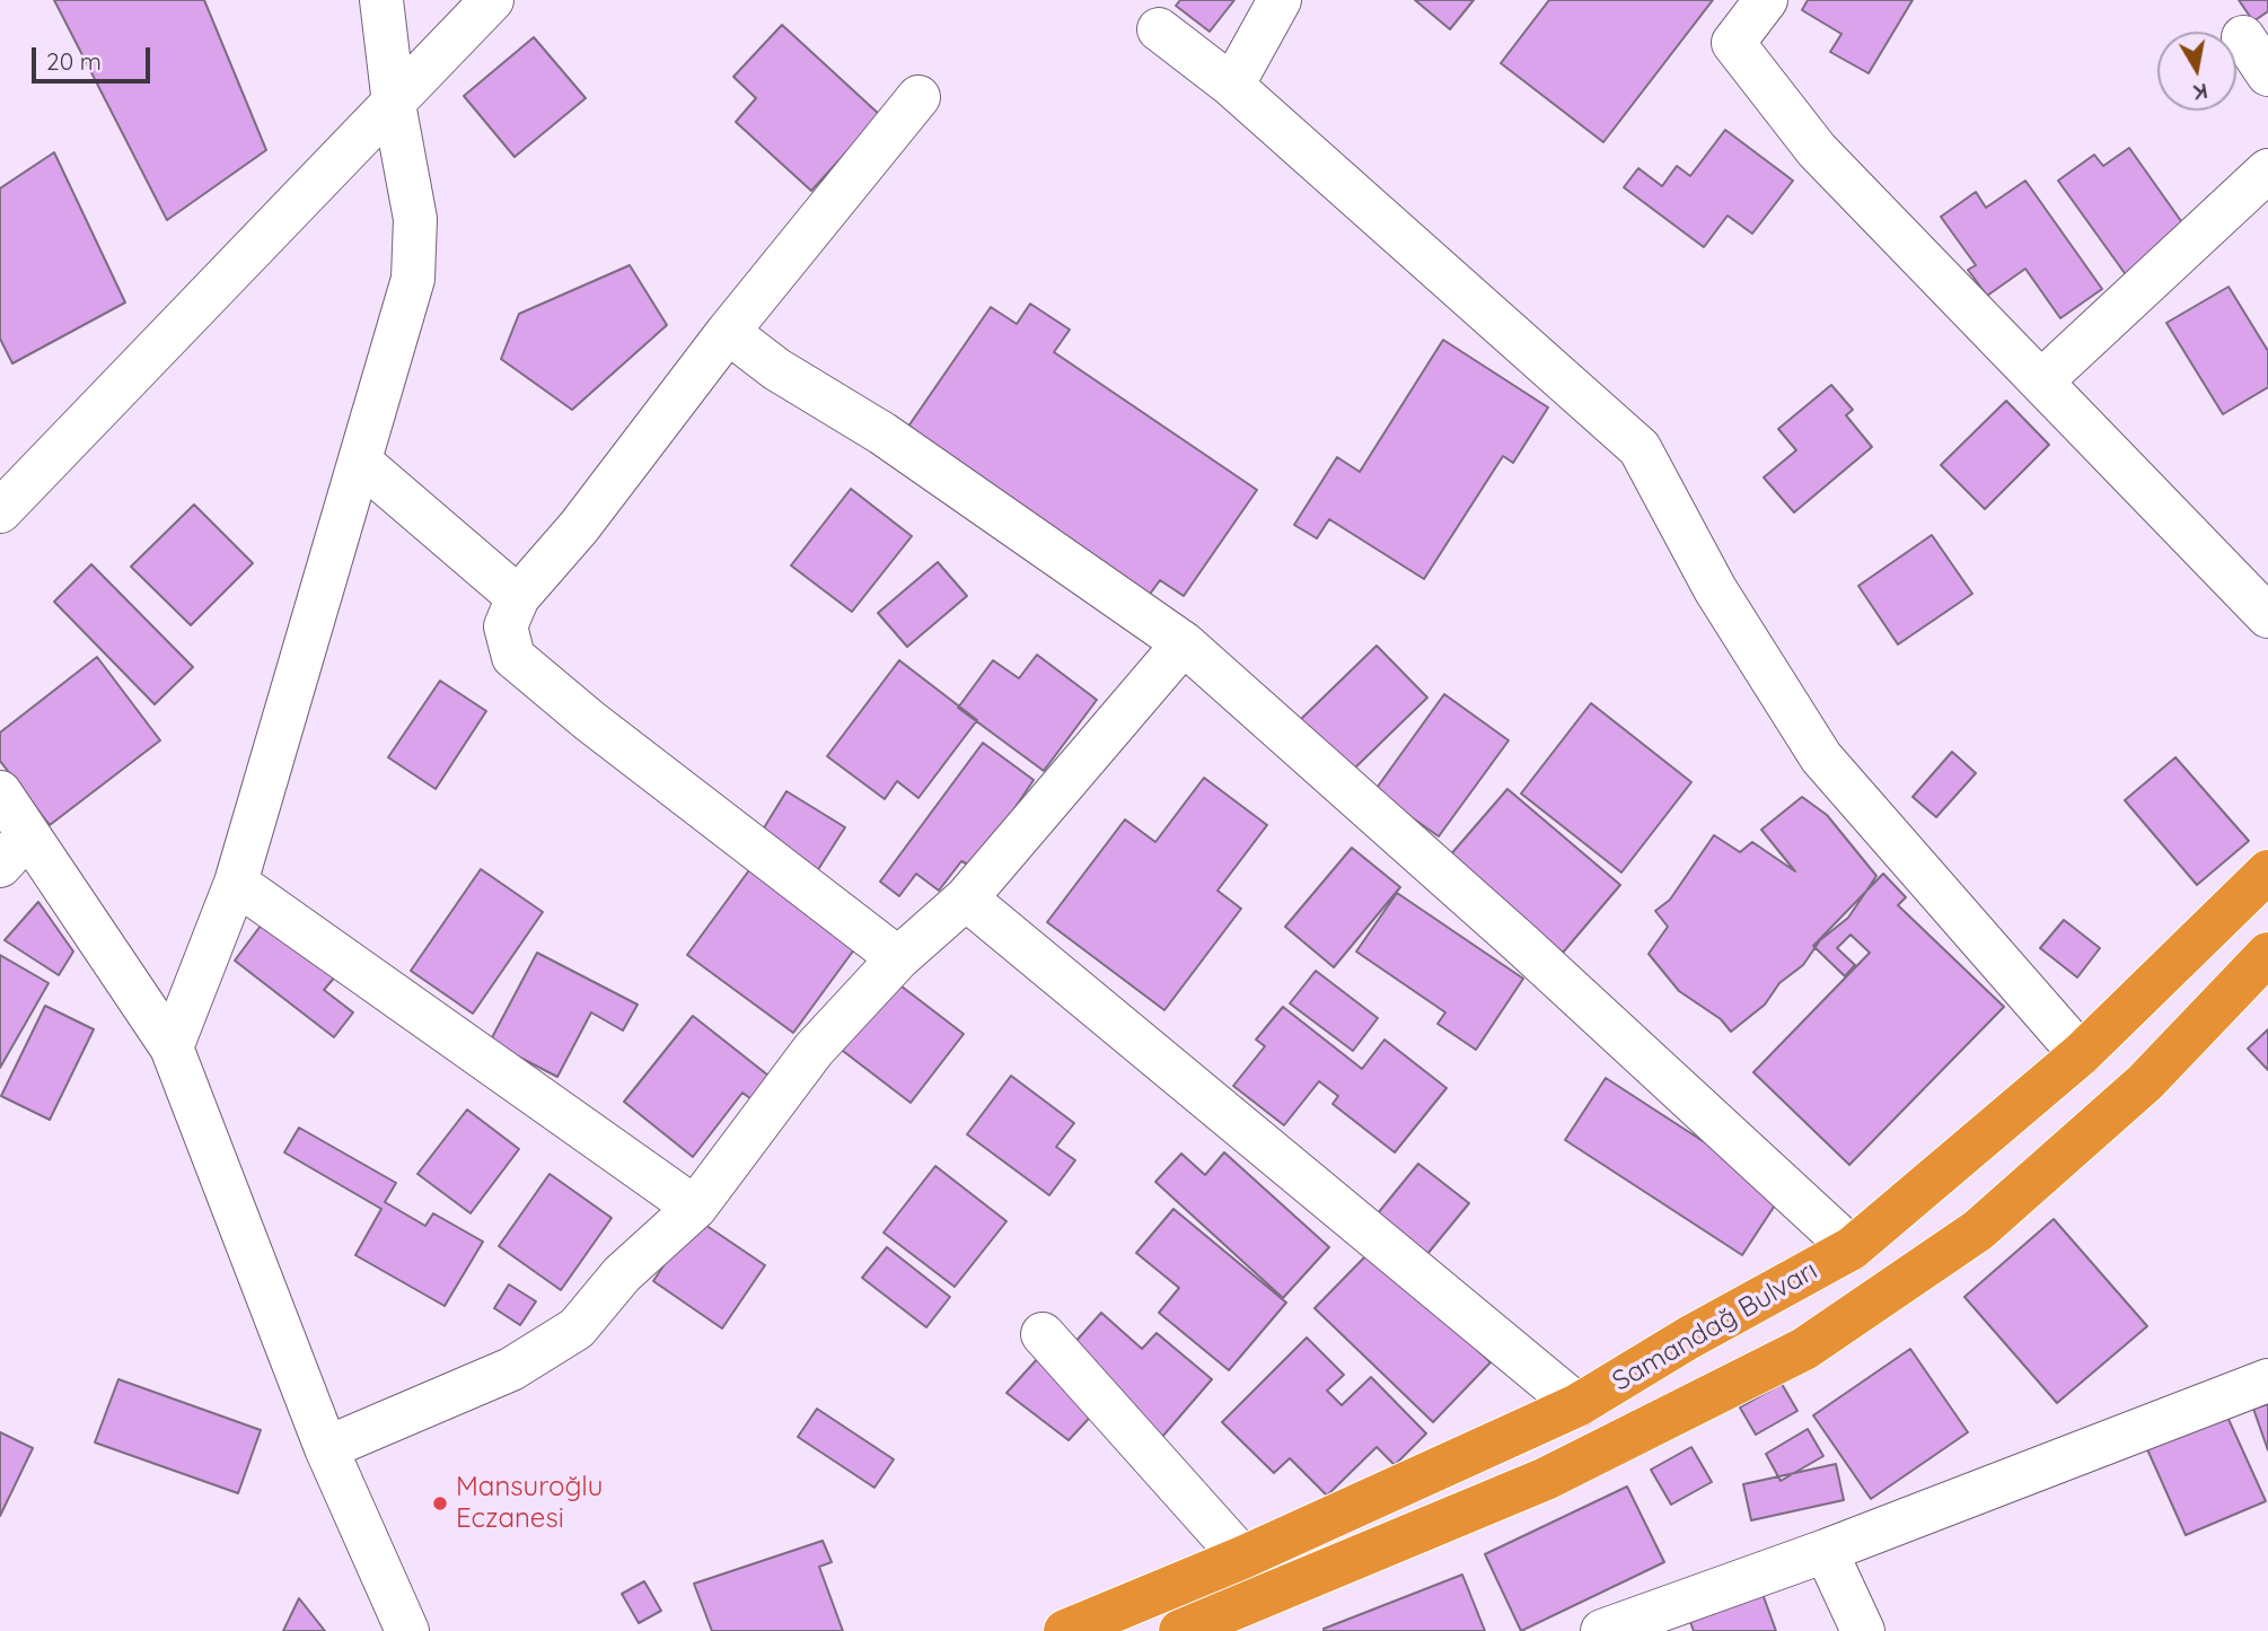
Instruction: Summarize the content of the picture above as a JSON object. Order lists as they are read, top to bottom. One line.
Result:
{"streets":{"highway":["Samandağ Bulvarı"]},"places":["Mansuroğlu Eczanesi"],"scale_bar":"20 m","north":"bottom"}
